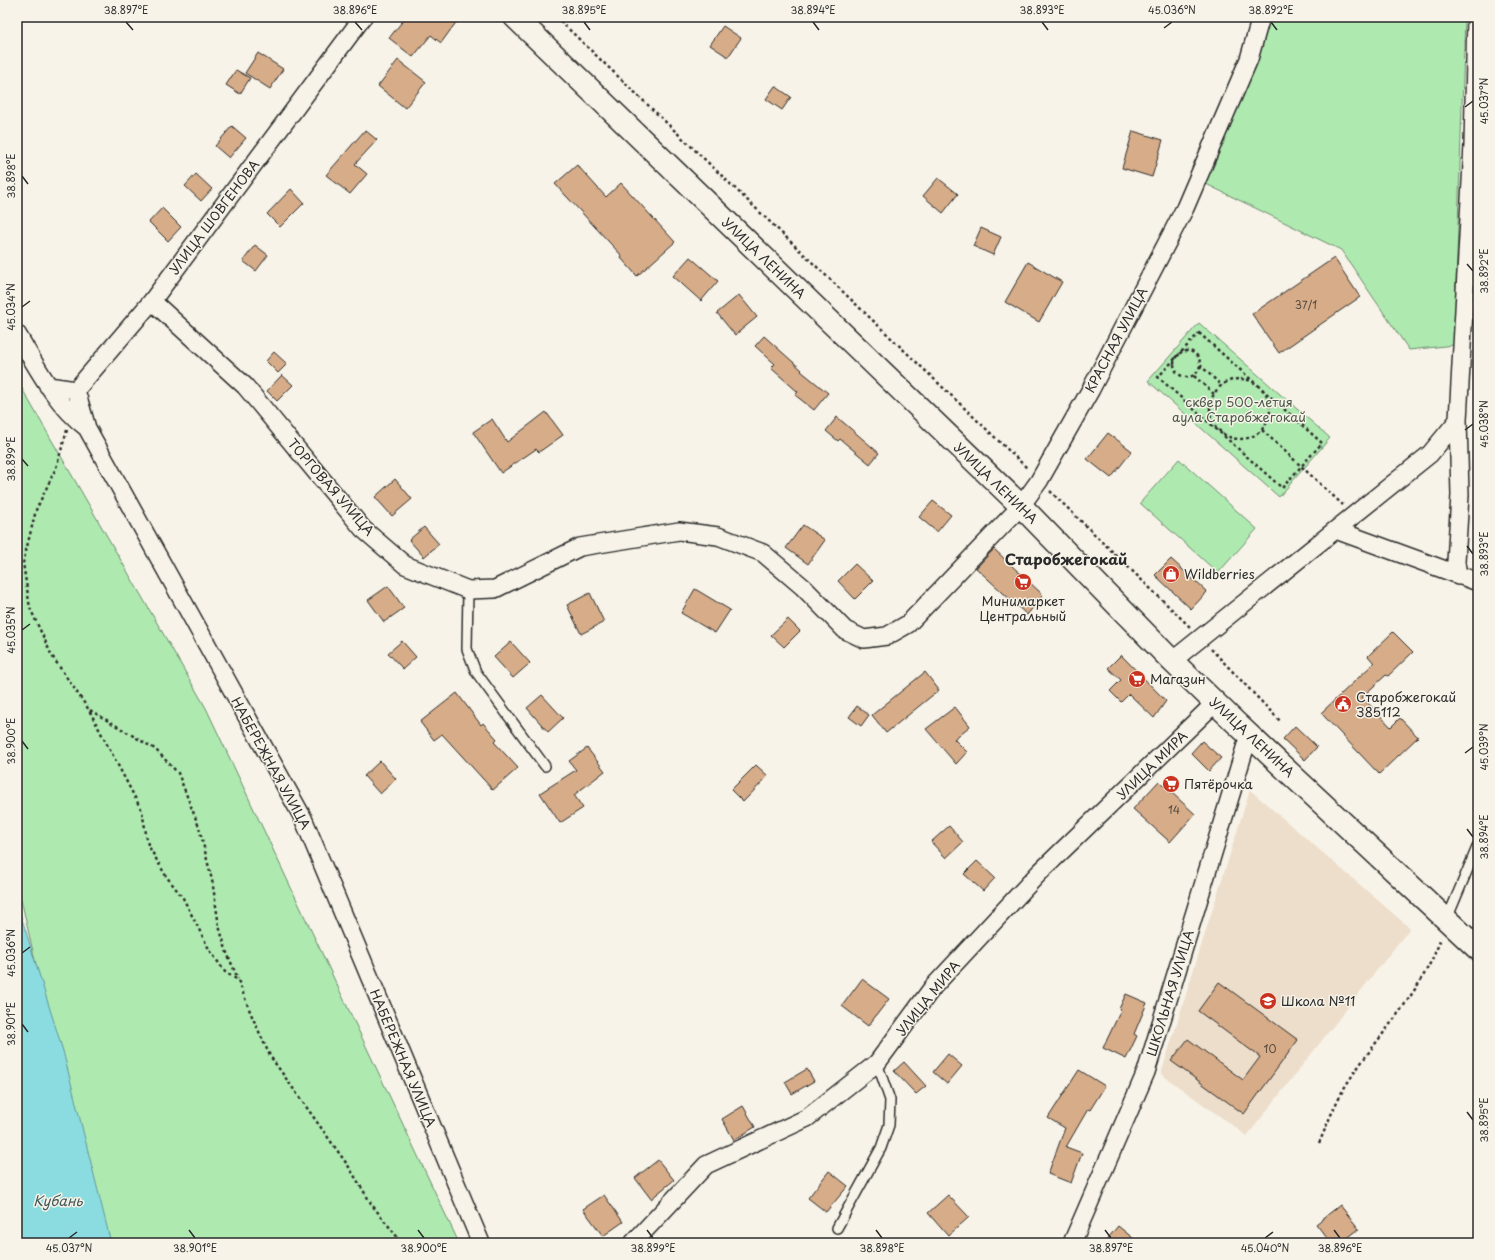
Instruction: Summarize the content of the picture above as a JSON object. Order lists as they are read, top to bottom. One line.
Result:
{"streets":{"street":["УЛИЦА ШОВГЕНОВА","УЛИЦА ЛЕНИНА","КРАСНАЯ УЛИЦА","ТОРГОВАЯ УЛИЦА","НАБЕРЕЖНАЯ УЛИЦА","УЛИЦА МИРА","ШКОЛЬНАЯ УЛИЦА"]},"crossings":[["УЛИЦА ШОВГЕНОВА","ТОРГОВАЯ УЛИЦА"],["УЛИЦА ЛЕНИНА","КРАСНАЯ УЛИЦА"],["УЛИЦА ЛЕНИНА","УЛИЦА МИРА"],["УЛИЦА ЛЕНИНА","ШКОЛЬНАЯ УЛИЦА"],["КРАСНАЯ УЛИЦА","ТОРГОВАЯ УЛИЦА"]],"districts":["Старобжегокай"],"water":["Кубань"],"parks":["сквер 500-летия аула Старобжегокай"],"places":{"shop":["Wildberries"],"supermarket":["Минимаркет Центральный","Магазин","Пятёрочка"],"public building":["Старобжегокай 385112"],"school or university":["Школа №11"]},"house_numbers":["37/1","14","10"],"coordinates":["38.897°E","38.896°E","38.895°E","38.894°E","38.893°E","45.036°N","38.892°E","45.037°N","38.898°E","45.034°N","45.038°N","38.899°E","45.035°N","38.900°E","45.039°N","38.901°E","45.040°N"]}
